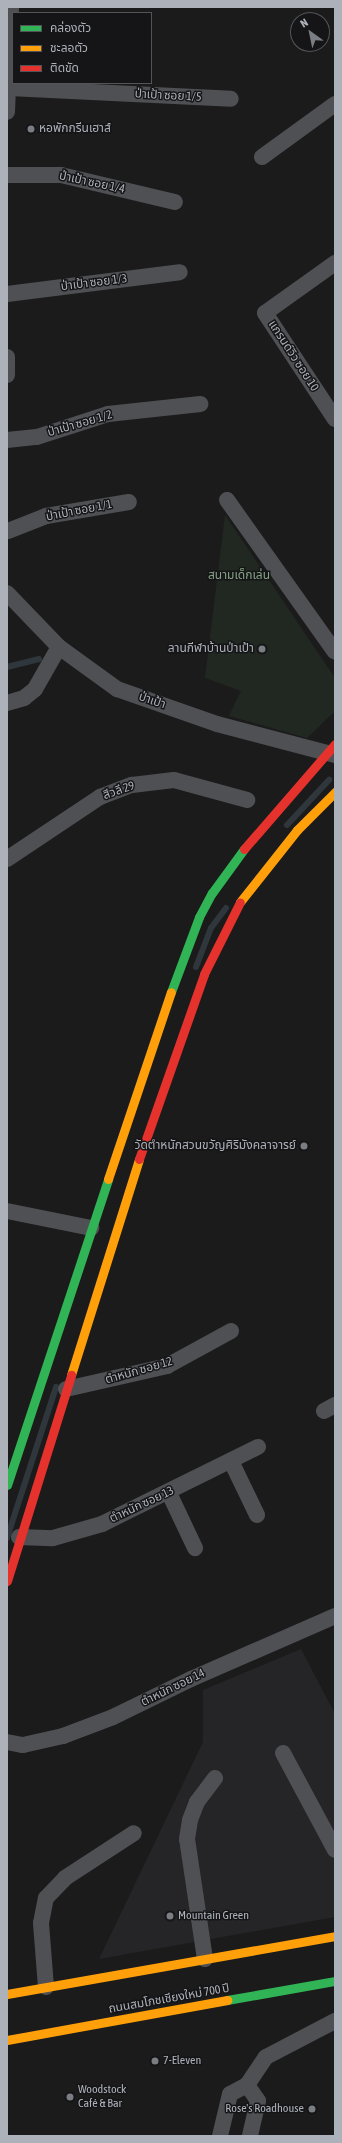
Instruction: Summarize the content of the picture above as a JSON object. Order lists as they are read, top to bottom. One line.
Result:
{"streets":{"street":["ป่าเป้า ซอย 1/5","ป่าเป้า ซอย 1/4","ป่าเป้า ซอย 1/3","แกรนด์วิว ซอย 10","ป่าเป้า ซอย 1/2","ป่าเป้า ซอย 1/1","ป่าเป้า","สีวลี 29","ตำหนัก ซอย 12","ตำหนัก ซอย 13","ตำหนัก ซอย 14","ถนนสมโภชเชียงใหม่ 700 ปี"]},"parks":["สนามเด็กเล่น"],"places":["หอพักกรีนเฮาส์","ลานกีฬาบ้านป่าเป้า","วัดตำหนักสวนขวัญศิริมังคลาจารย์","Mountain Green","7-Eleven","Woodstock Café & Bar","Rose's Roadhouse"],"legend":["คล่องตัว","ชะลอตัว","ติดขัด"],"north":"top left"}
